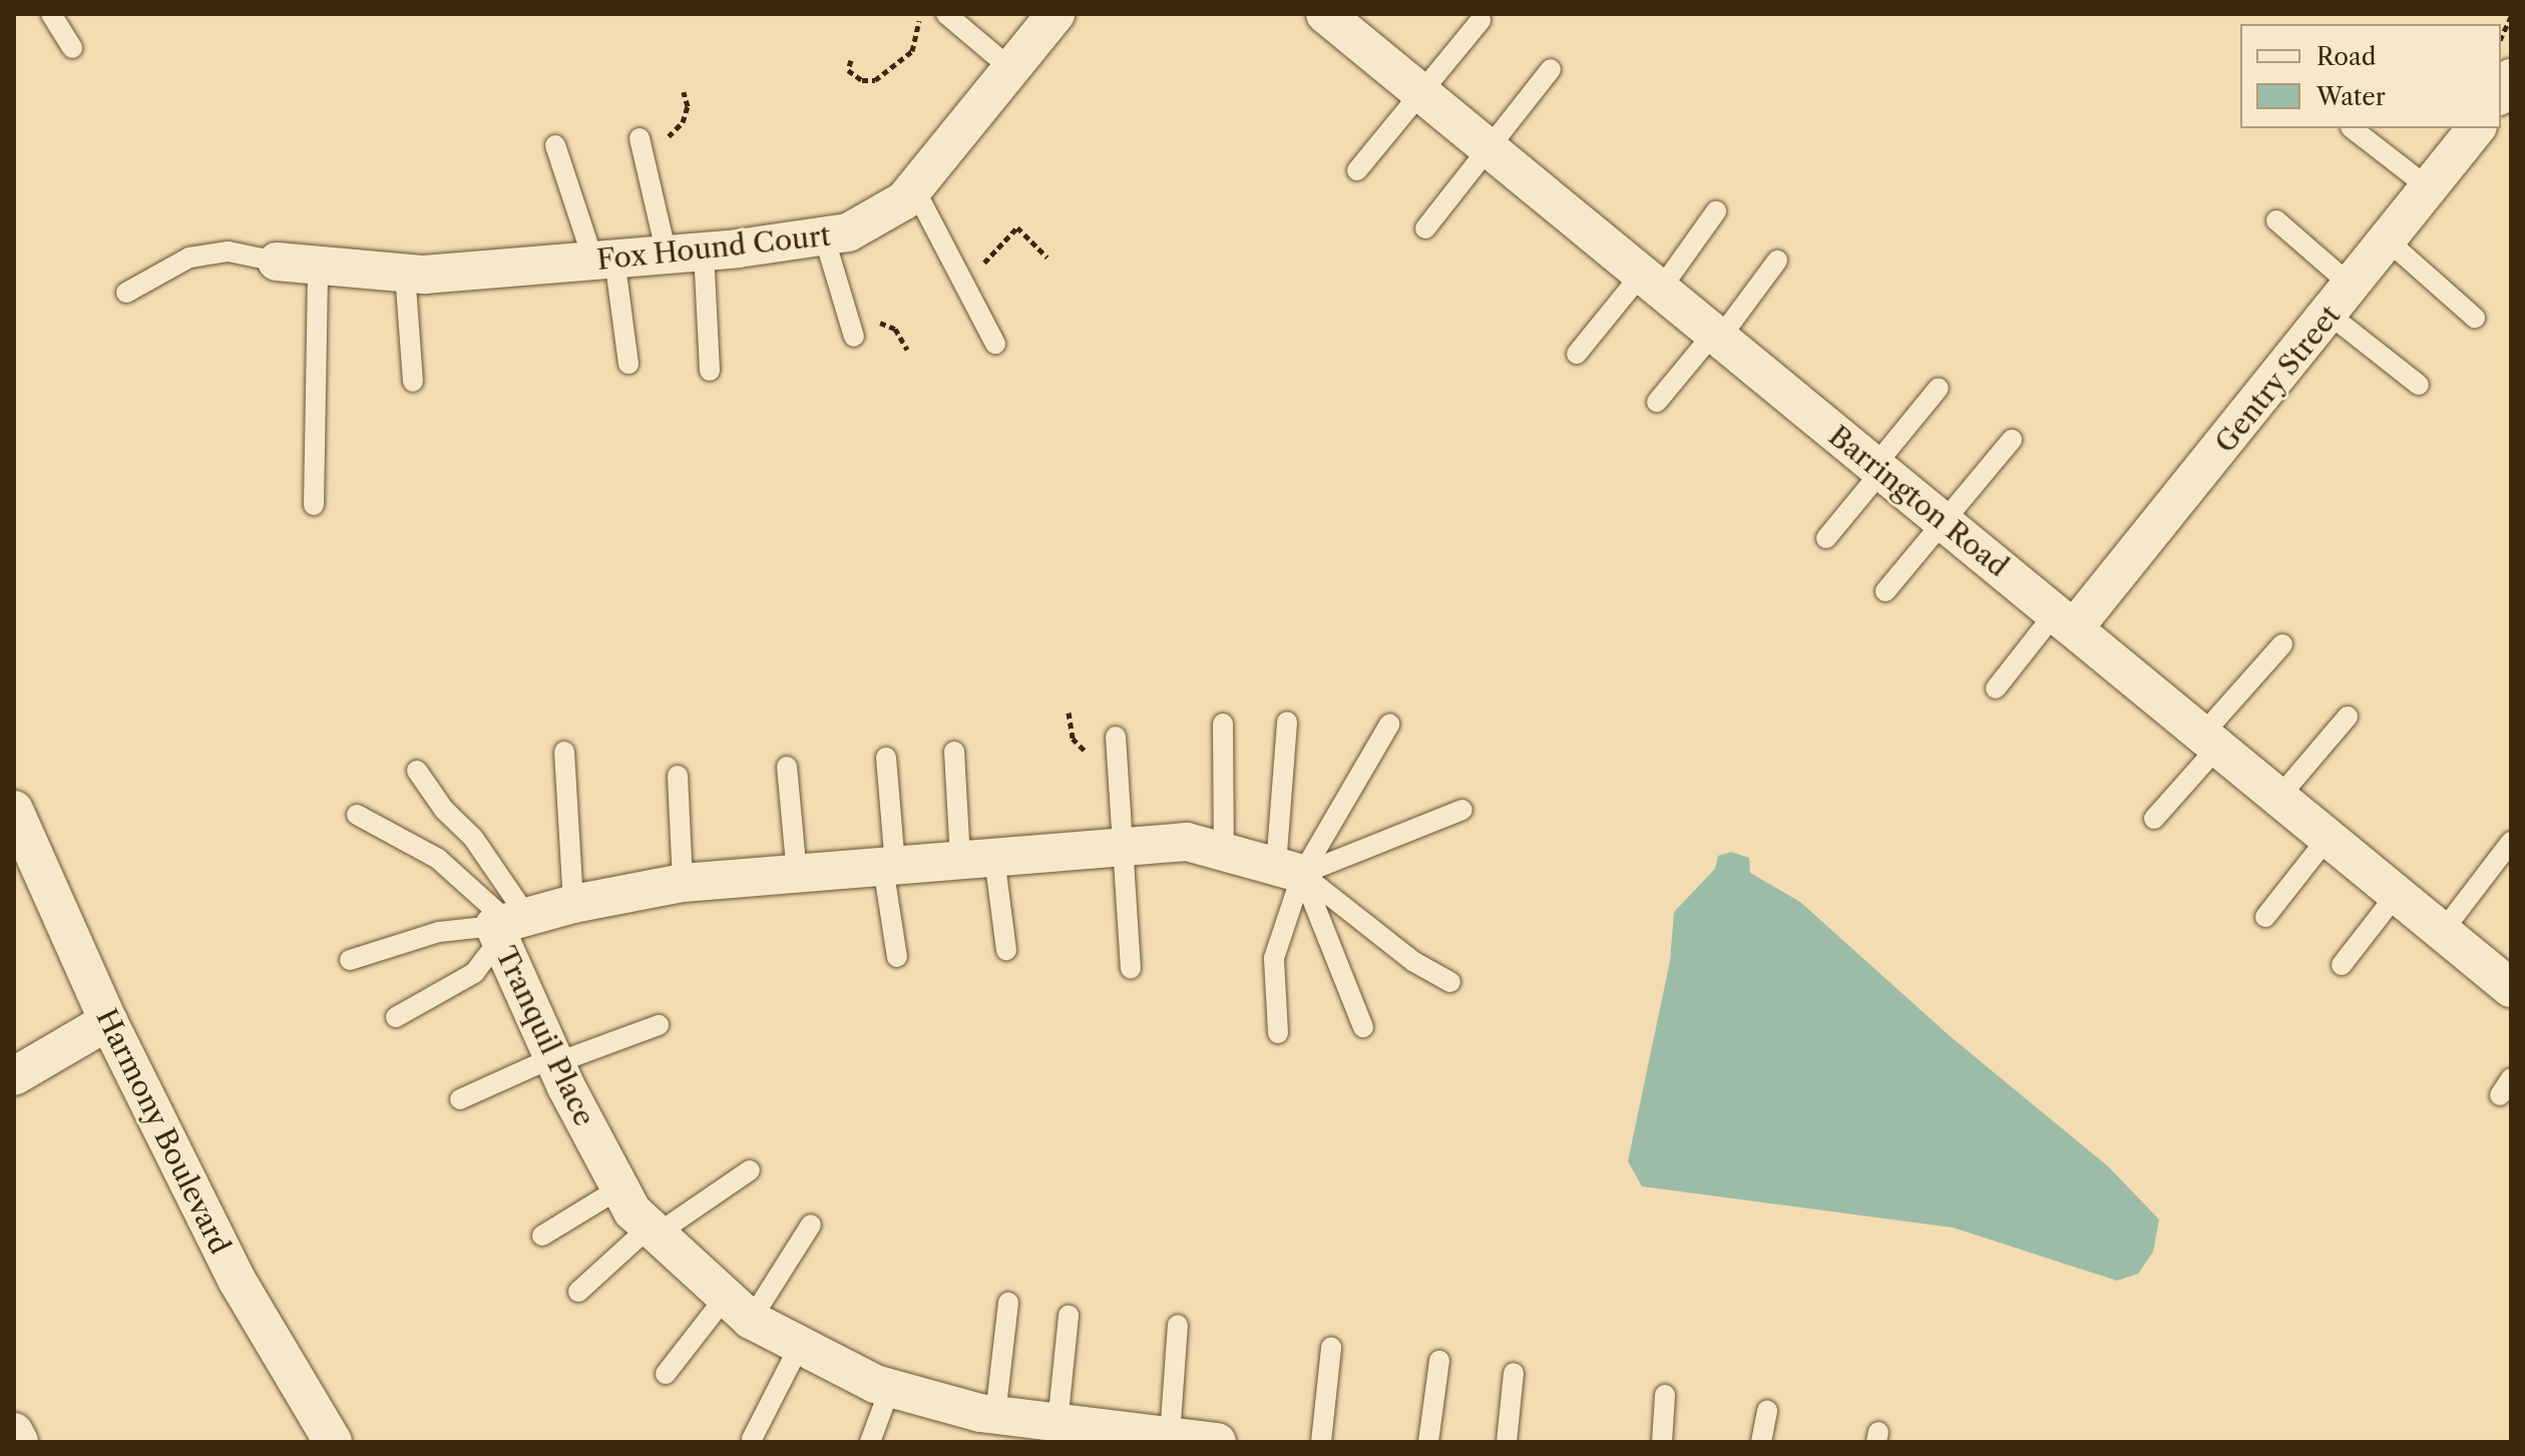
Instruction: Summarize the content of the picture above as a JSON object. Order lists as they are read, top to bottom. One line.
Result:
{"streets":{"street":["Fox Hound Court","Gentry Street","Barrington Road","Tranquil Place","Harmony Boulevard"]},"crossings":[["Gentry Street","Barrington Road"]],"legend":["Road","Water"]}
